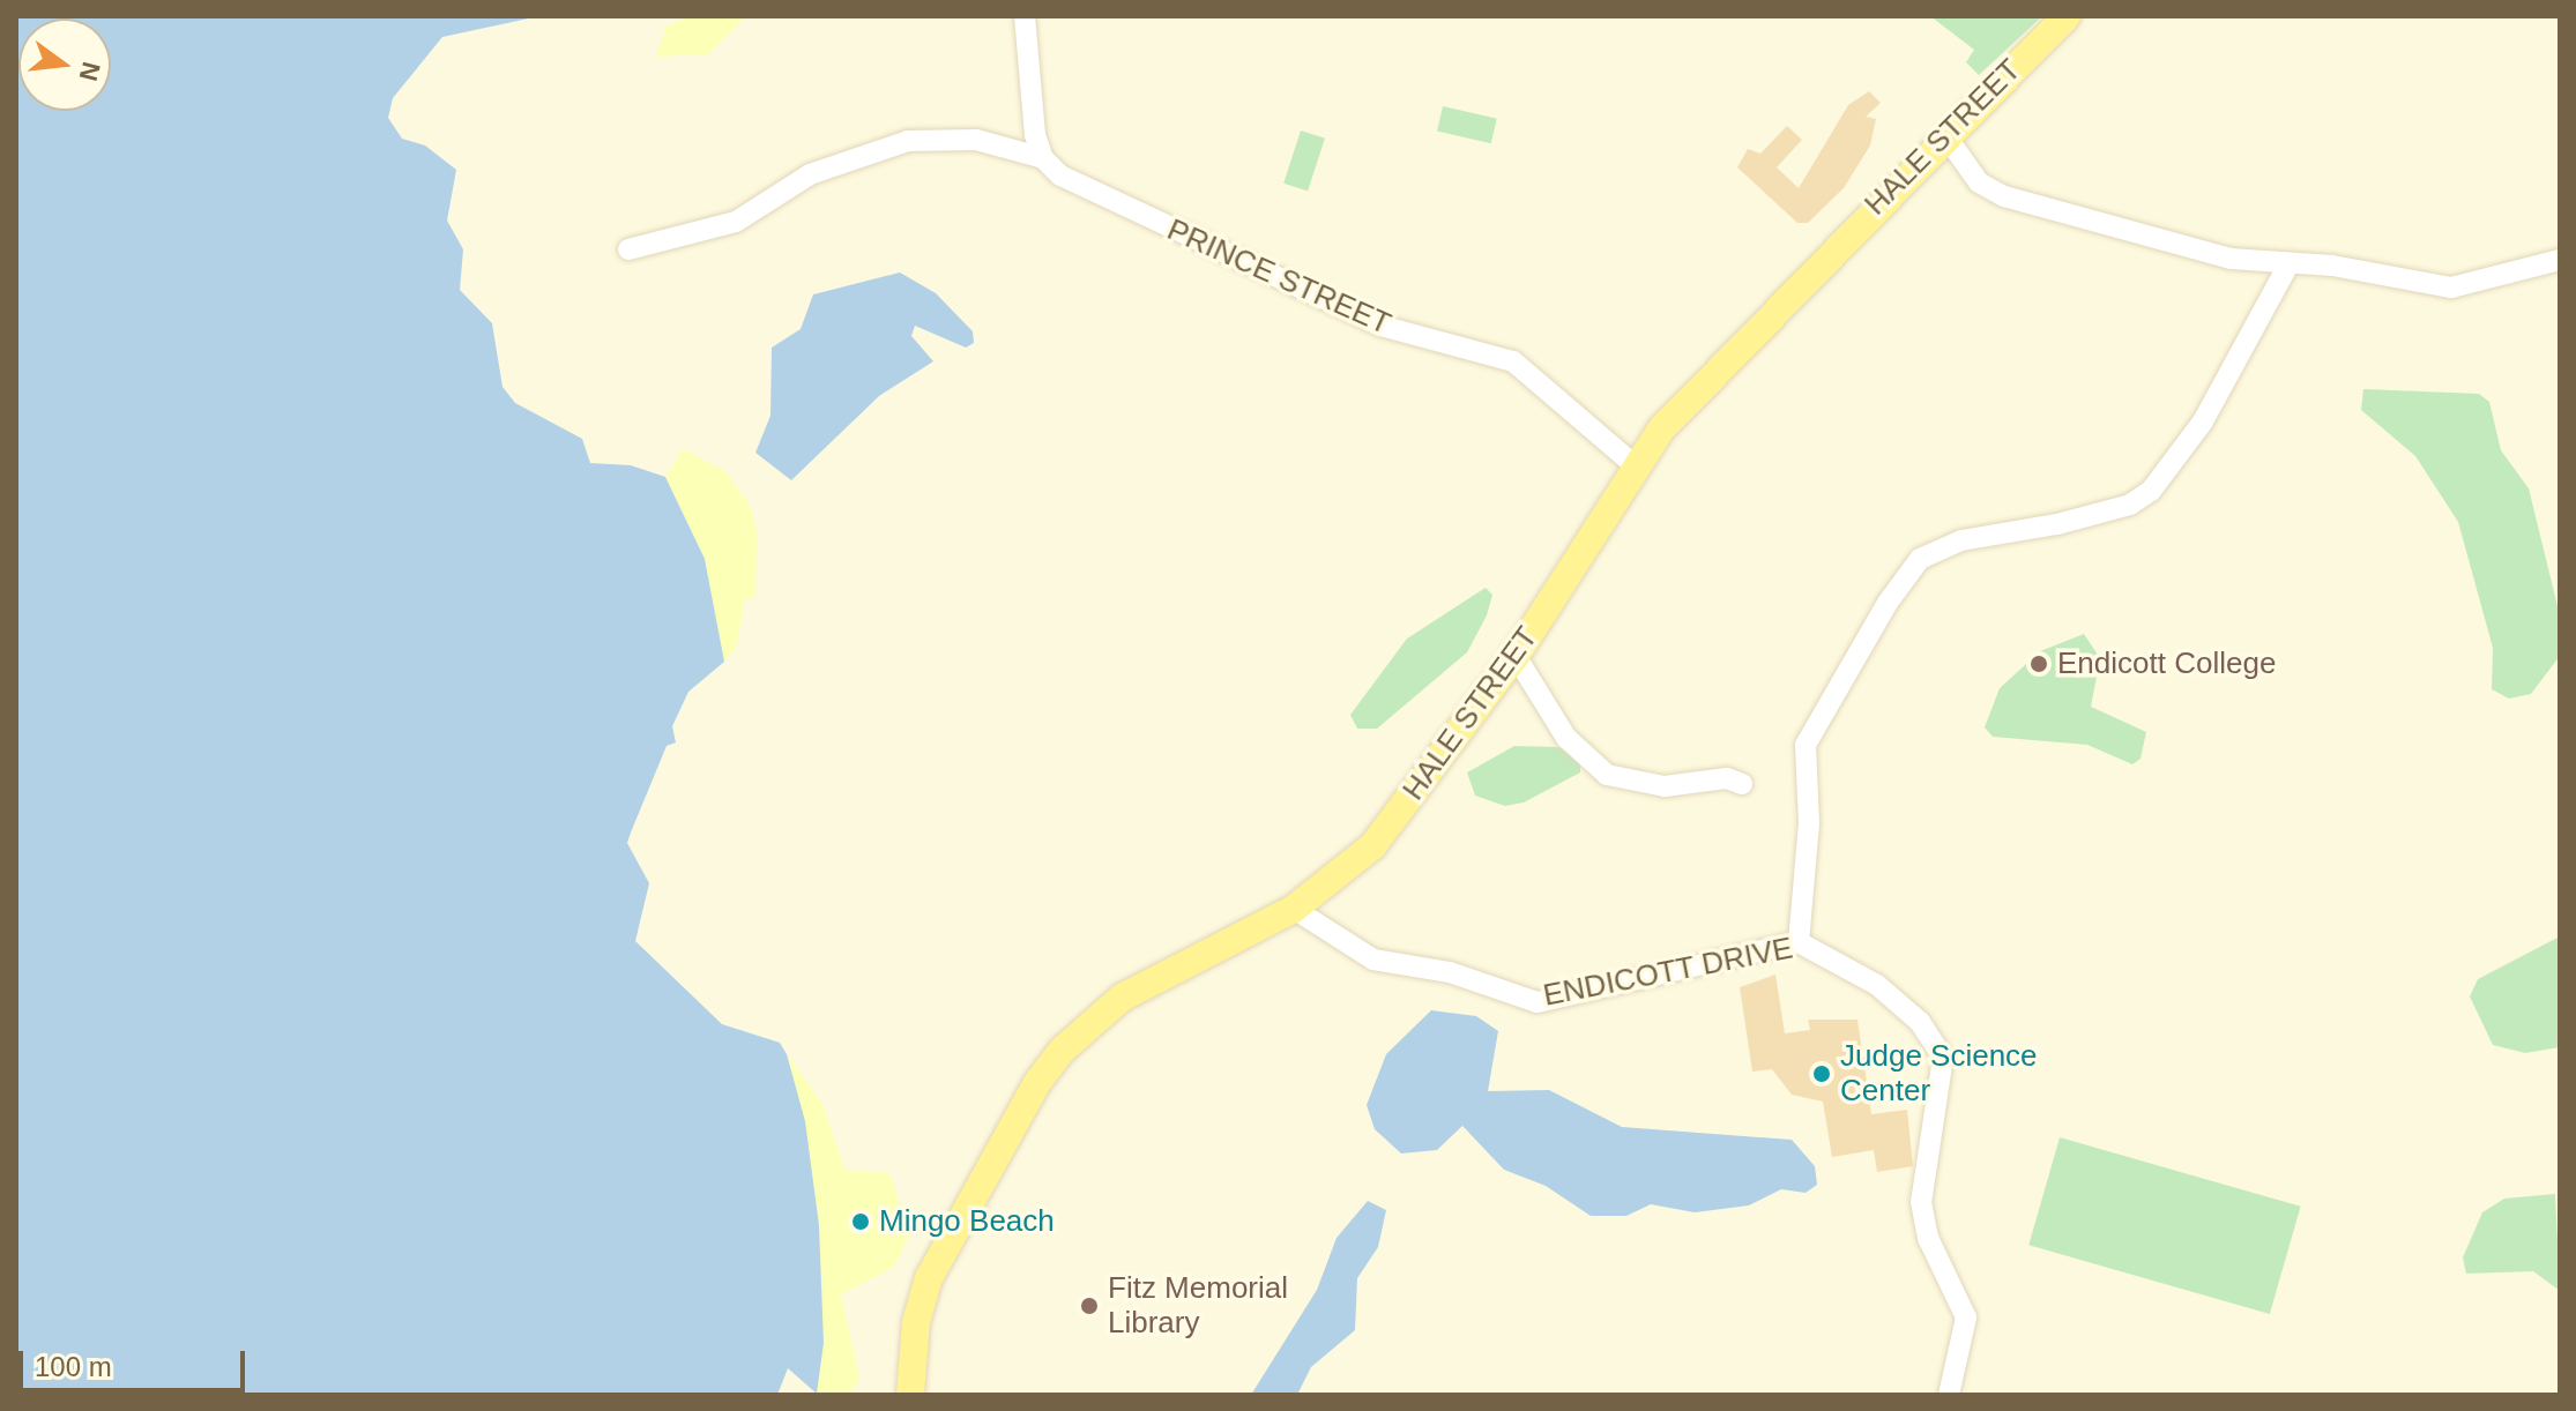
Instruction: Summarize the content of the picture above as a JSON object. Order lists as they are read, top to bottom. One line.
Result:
{"streets":{"main road":["HALE STREET"],"street":["PRINCE STREET","ENDICOTT DRIVE"]},"crossings":[["HALE STREET","PRINCE STREET"],["HALE STREET","ENDICOTT DRIVE"]],"places":["Endicott College","Judge Science Center","Mingo Beach","Fitz Memorial Library"],"scale_bar":"100 m","north":"right"}
